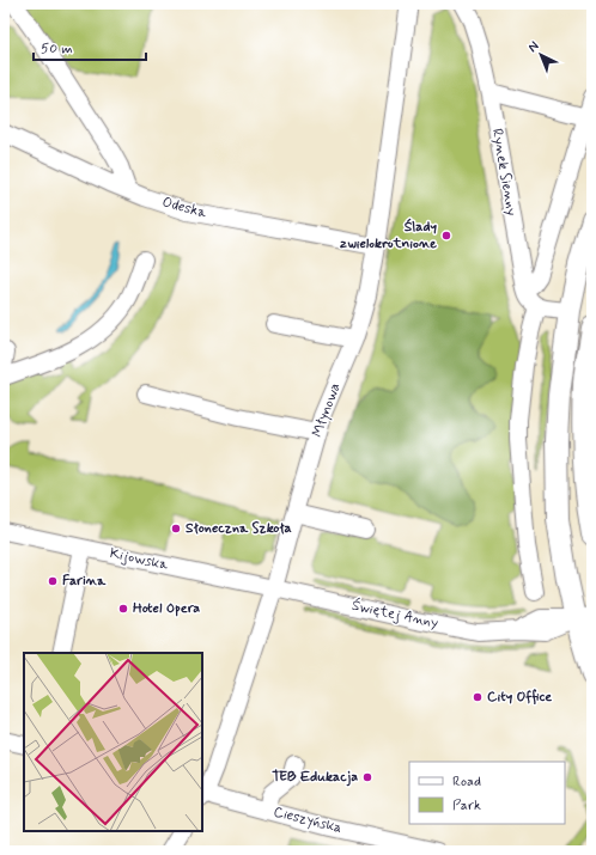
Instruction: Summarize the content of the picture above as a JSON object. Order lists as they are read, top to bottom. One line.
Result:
{"streets":{"street":["Rynek Sienny","Odeska","Młynowa","Kijowska","Świętej Anny","Cieszyńska"]},"crossings":[["Odeska","Młynowa"],["Młynowa","Kijowska"],["Młynowa","Świętej Anny"],["Młynowa","Cieszyńska"],["Kijowska","Świętej Anny"]],"places":["Ślady zwielokrotnione","Słoneczna Szkoła","Farina","Hotel Opera","City Office","TEB Edukacja"],"legend":["Road","Park"],"scale_bar":"50 m","north":"top left"}
